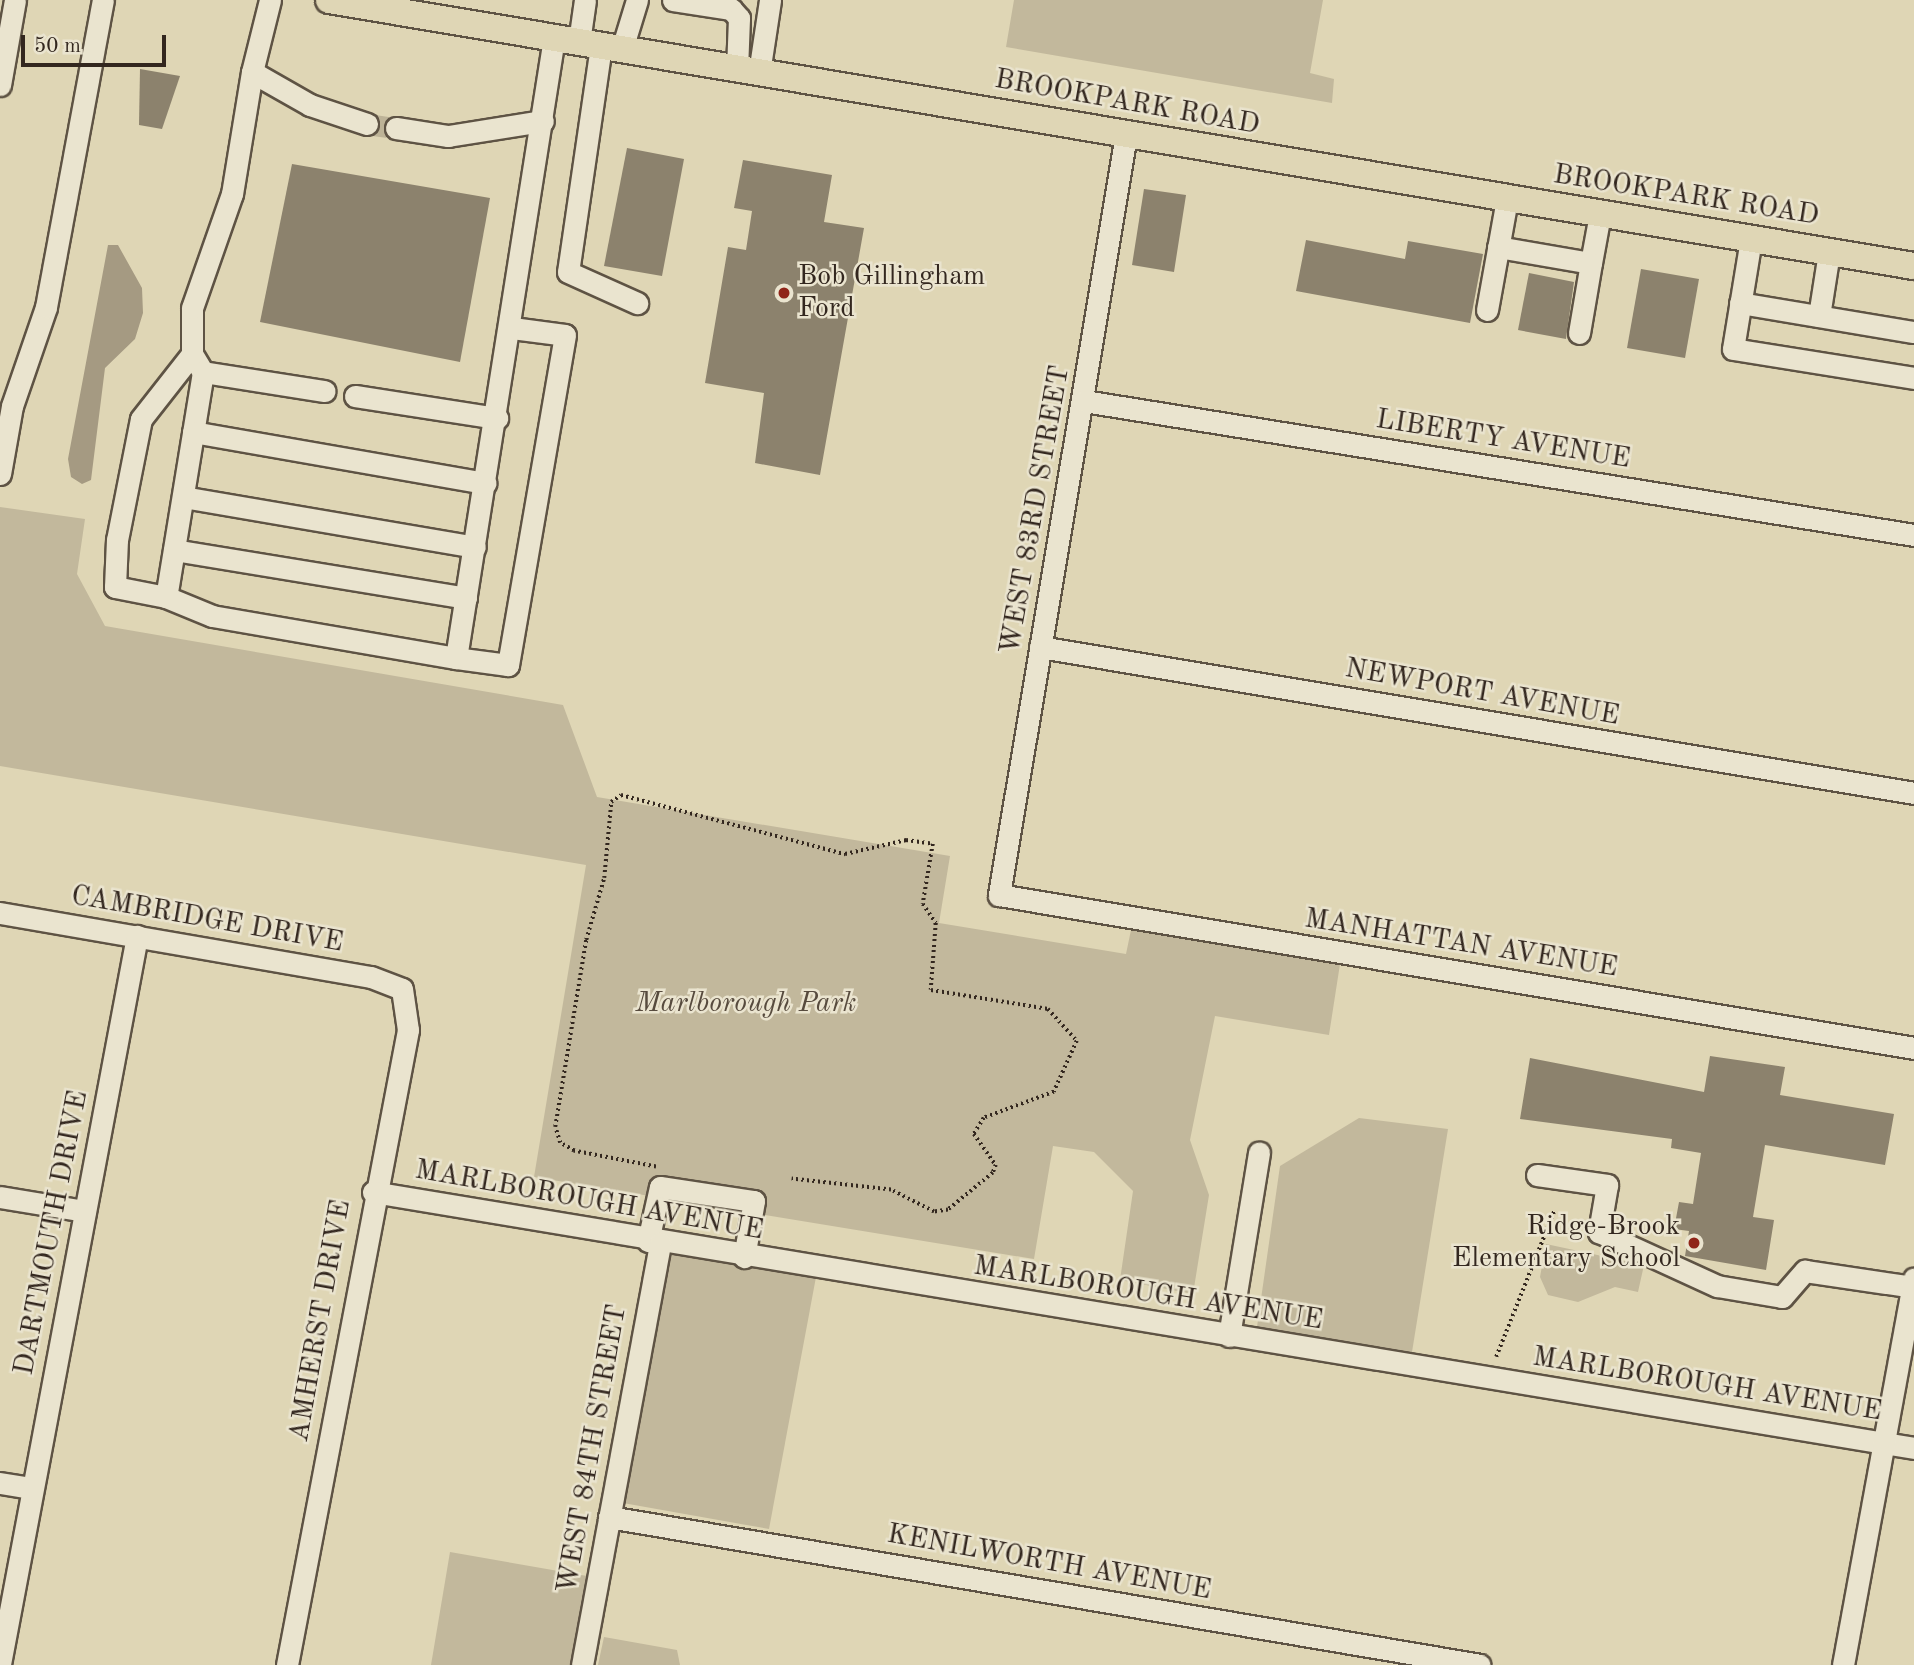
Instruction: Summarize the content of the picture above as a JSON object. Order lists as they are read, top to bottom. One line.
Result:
{"streets":{"main road":["BROOKPARK ROAD"],"street":["LIBERTY AVENUE","WEST 83RD STREET","NEWPORT AVENUE","CAMBRIDGE DRIVE","MANHATTAN AVENUE","MARLBOROUGH AVENUE","DARTMOUTH DRIVE","AMHERST DRIVE","WEST 84TH STREET","KENILWORTH AVENUE"]},"crossings":[["BROOKPARK ROAD","WEST 83RD STREET"],["LIBERTY AVENUE","WEST 83RD STREET"],["WEST 83RD STREET","NEWPORT AVENUE"],["WEST 83RD STREET","MANHATTAN AVENUE"],["CAMBRIDGE DRIVE","DARTMOUTH DRIVE"],["CAMBRIDGE DRIVE","AMHERST DRIVE"],["MARLBOROUGH AVENUE","AMHERST DRIVE"],["MARLBOROUGH AVENUE","WEST 84TH STREET"],["WEST 84TH STREET","KENILWORTH AVENUE"]],"parks":["Marlborough Park"],"places":["Bob Gillingham Ford","Ridge-Brook Elementary School"],"scale_bar":"50 m"}
